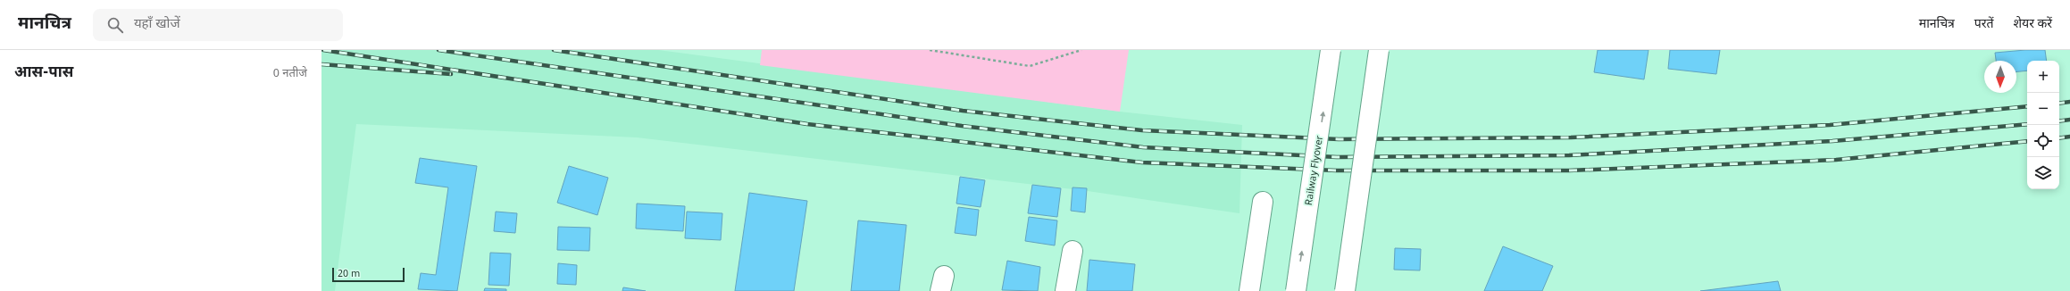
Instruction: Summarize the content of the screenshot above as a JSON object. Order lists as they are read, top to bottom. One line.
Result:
{"streets":{"main road":["Railway Flyover"]},"scale_bar":"20 m","north":"bottom","page":{"header":"मानचित्र","search":"यहाँ खोजें","nav":["मानचित्र","परतें","शेयर करें"],"heading":["आस-पास","0 नतीजे"],"map_buttons":["+","−"],"scale":"20 m"}}
